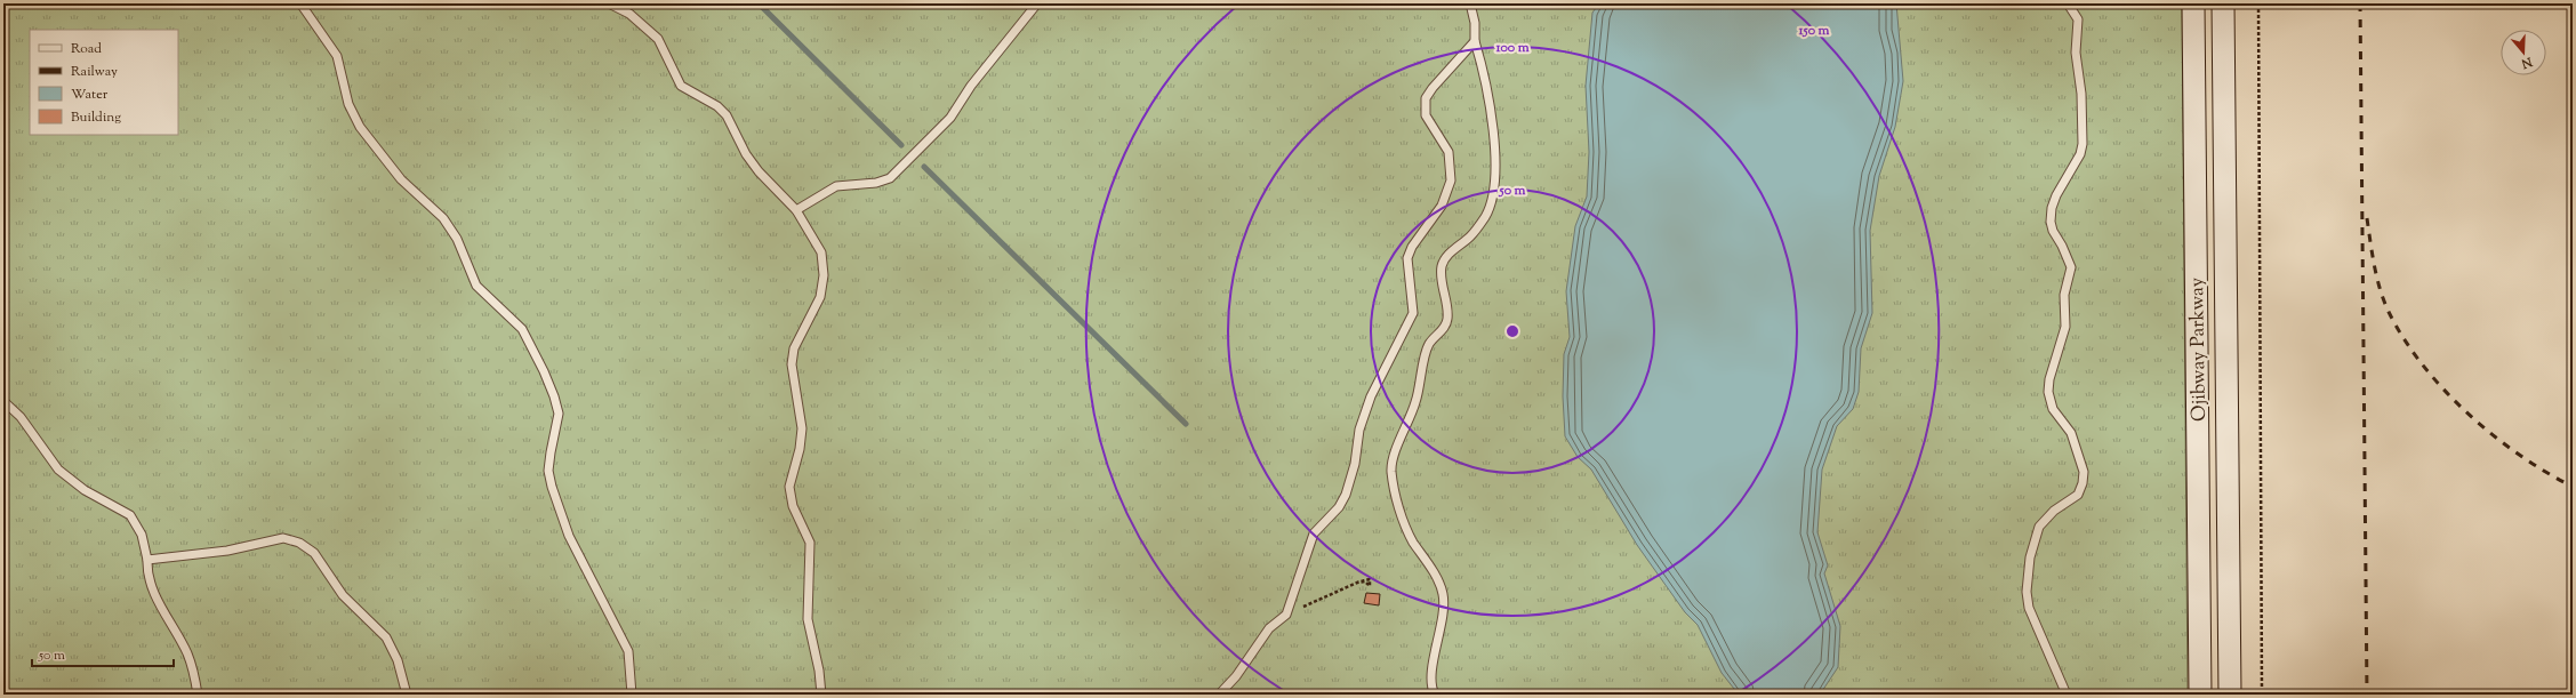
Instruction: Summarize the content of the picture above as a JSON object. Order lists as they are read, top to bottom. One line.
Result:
{"streets":{"main road":["Ojibway Parkway"]},"legend":["Road","Railway","Water","Building"],"scale_bar":"50 m","north":"bottom","rings":["150 m","100 m","50 m"]}
